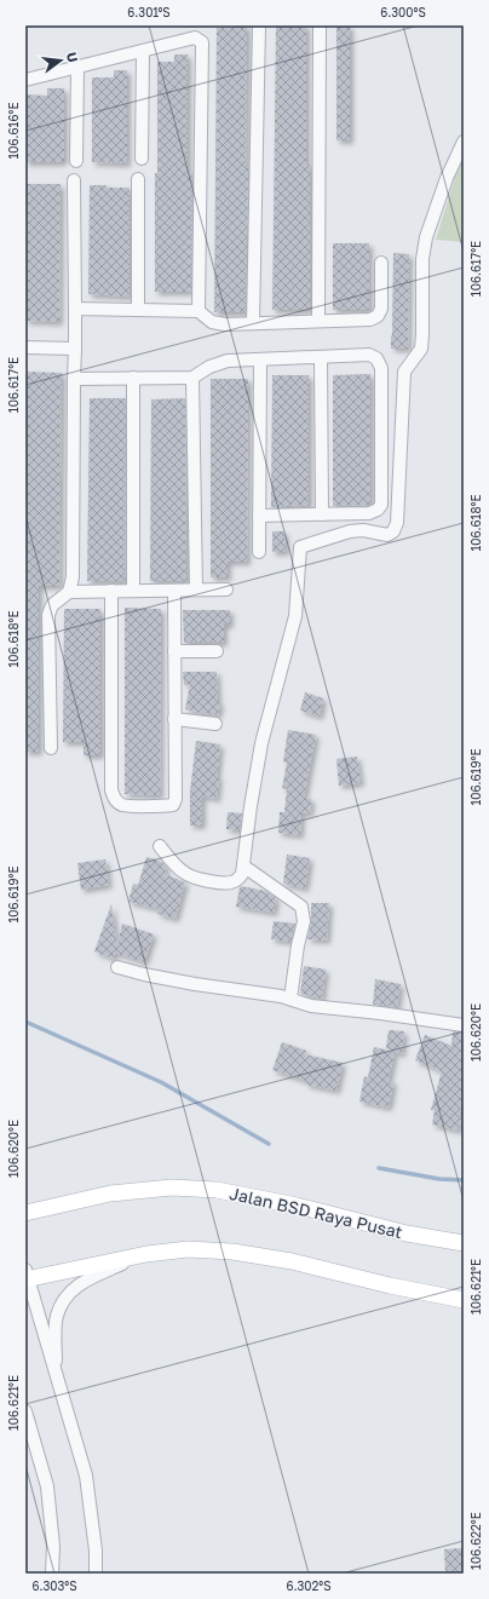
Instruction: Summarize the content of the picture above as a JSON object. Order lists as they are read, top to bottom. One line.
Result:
{"streets":{"main road":["Jalan BSD Raya Pusat"]},"north":"right","coordinates":["6.301°S","6.300°S","106.616°E","106.617°E","106.618°E","106.619°E","106.620°E","106.621°E","106.622°E","6.303°S","6.302°S"]}
